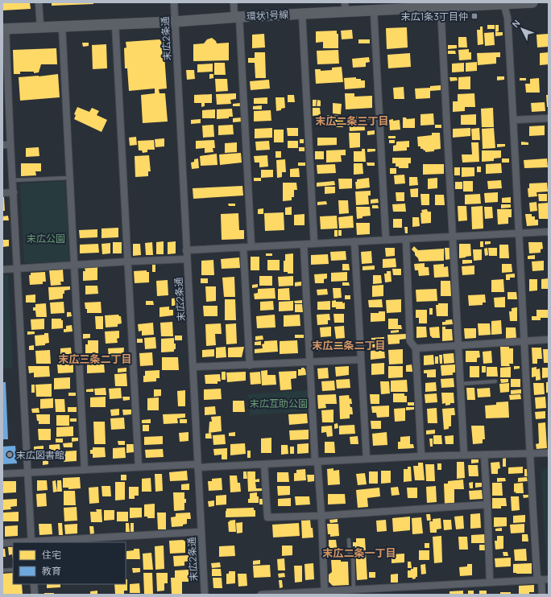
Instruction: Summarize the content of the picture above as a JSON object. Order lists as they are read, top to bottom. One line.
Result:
{"streets":{"main road":["環状1号線"],"street":["末広2条通"]},"crossings":[["環状1号線","末広2条通"]],"districts":["末広二条三丁目","末広二条二丁目","末広三条二丁目","末広二条一丁目"],"parks":["末広公園","末広互助公園"],"places":{"transit":["末広1条3丁目仲"],"other":["末広図書館"]},"legend":["住宅","教育"],"north":"top left"}
